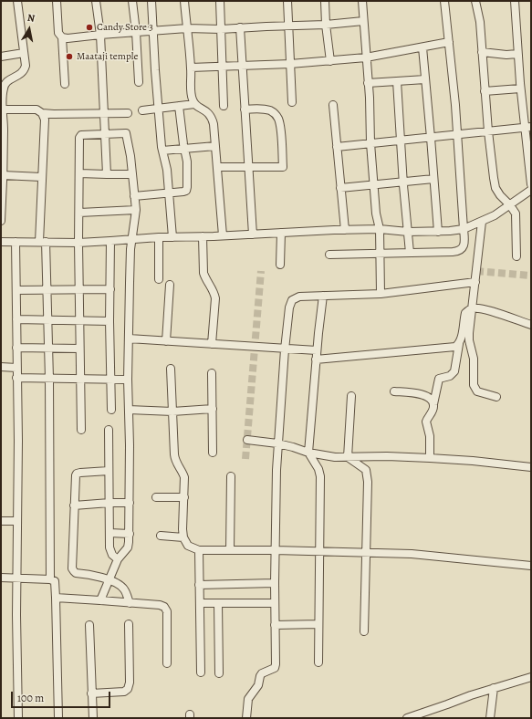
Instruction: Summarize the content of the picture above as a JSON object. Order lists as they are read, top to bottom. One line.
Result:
{"places":["Candy Store 3","Maataji temple"],"scale_bar":"100 m","north":"top"}
